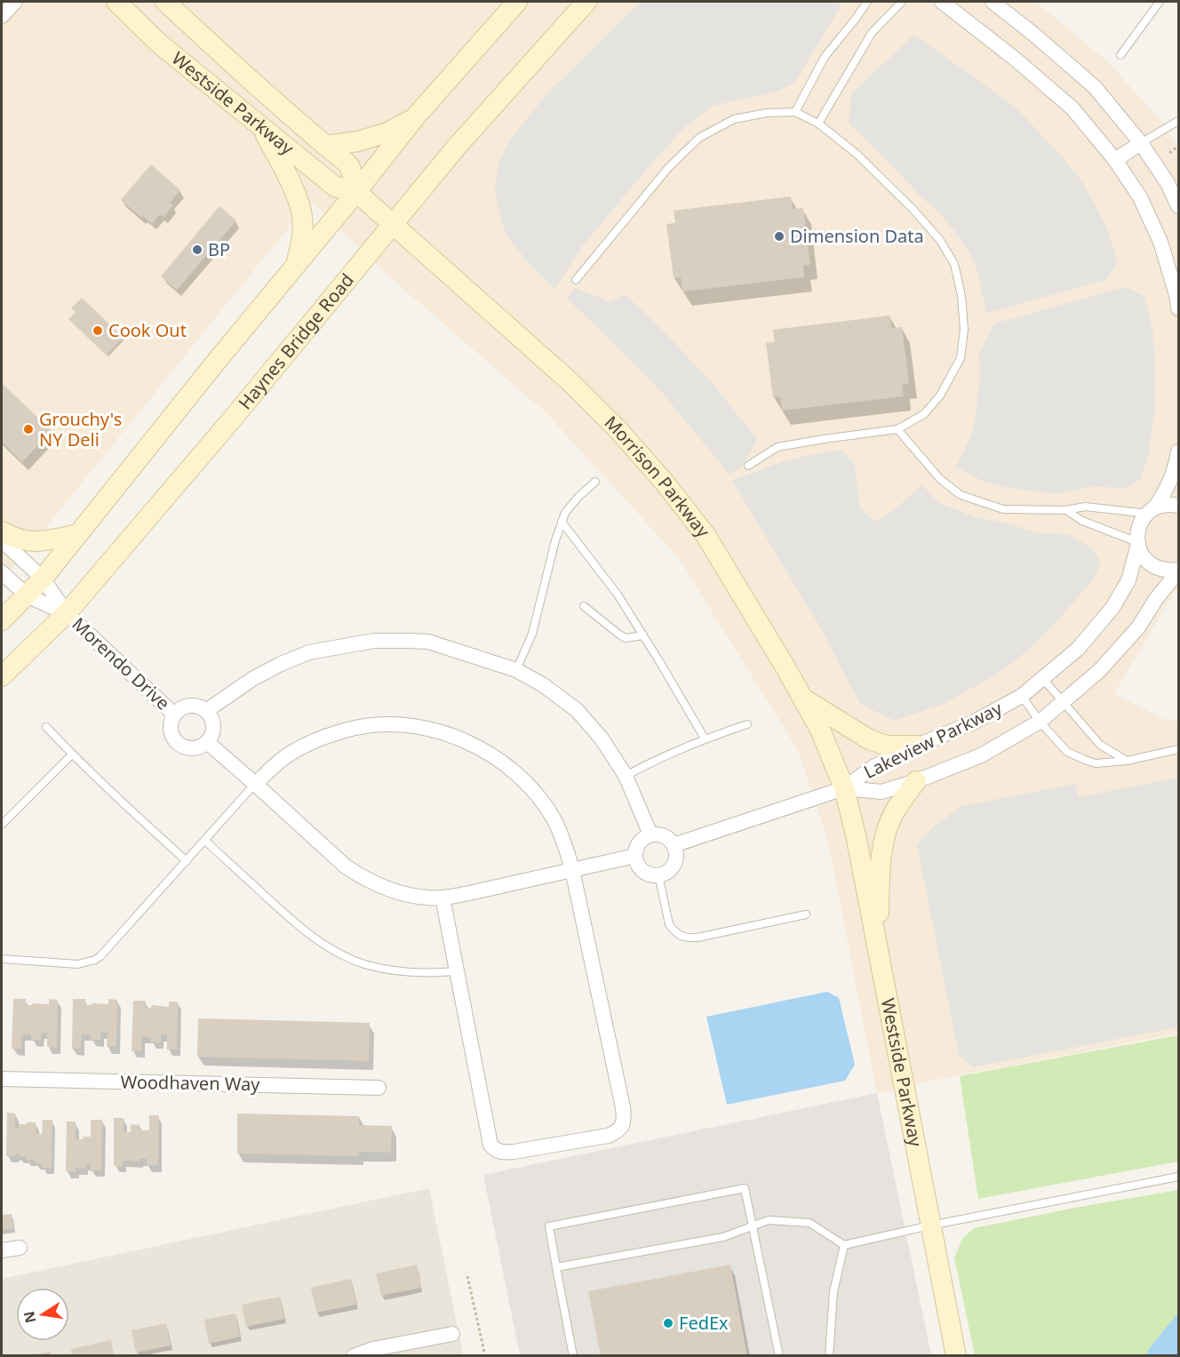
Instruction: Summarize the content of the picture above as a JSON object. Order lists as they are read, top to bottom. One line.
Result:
{"streets":{"main road":["Westside Parkway","Haynes Bridge Road","Morrison Parkway"],"street":["Morendo Drive","Lakeview Parkway","Woodhaven Way"]},"crossings":[["Westside Parkway","Haynes Bridge Road"],["Westside Parkway","Morrison Parkway"],["Westside Parkway","Lakeview Parkway"],["Haynes Bridge Road","Morrison Parkway"],["Haynes Bridge Road","Morendo Drive"],["Morrison Parkway","Lakeview Parkway"]],"places":["Dimension Data","BP","Cook Out","Grouchy's NY Deli","FedEx"],"north":"left"}
